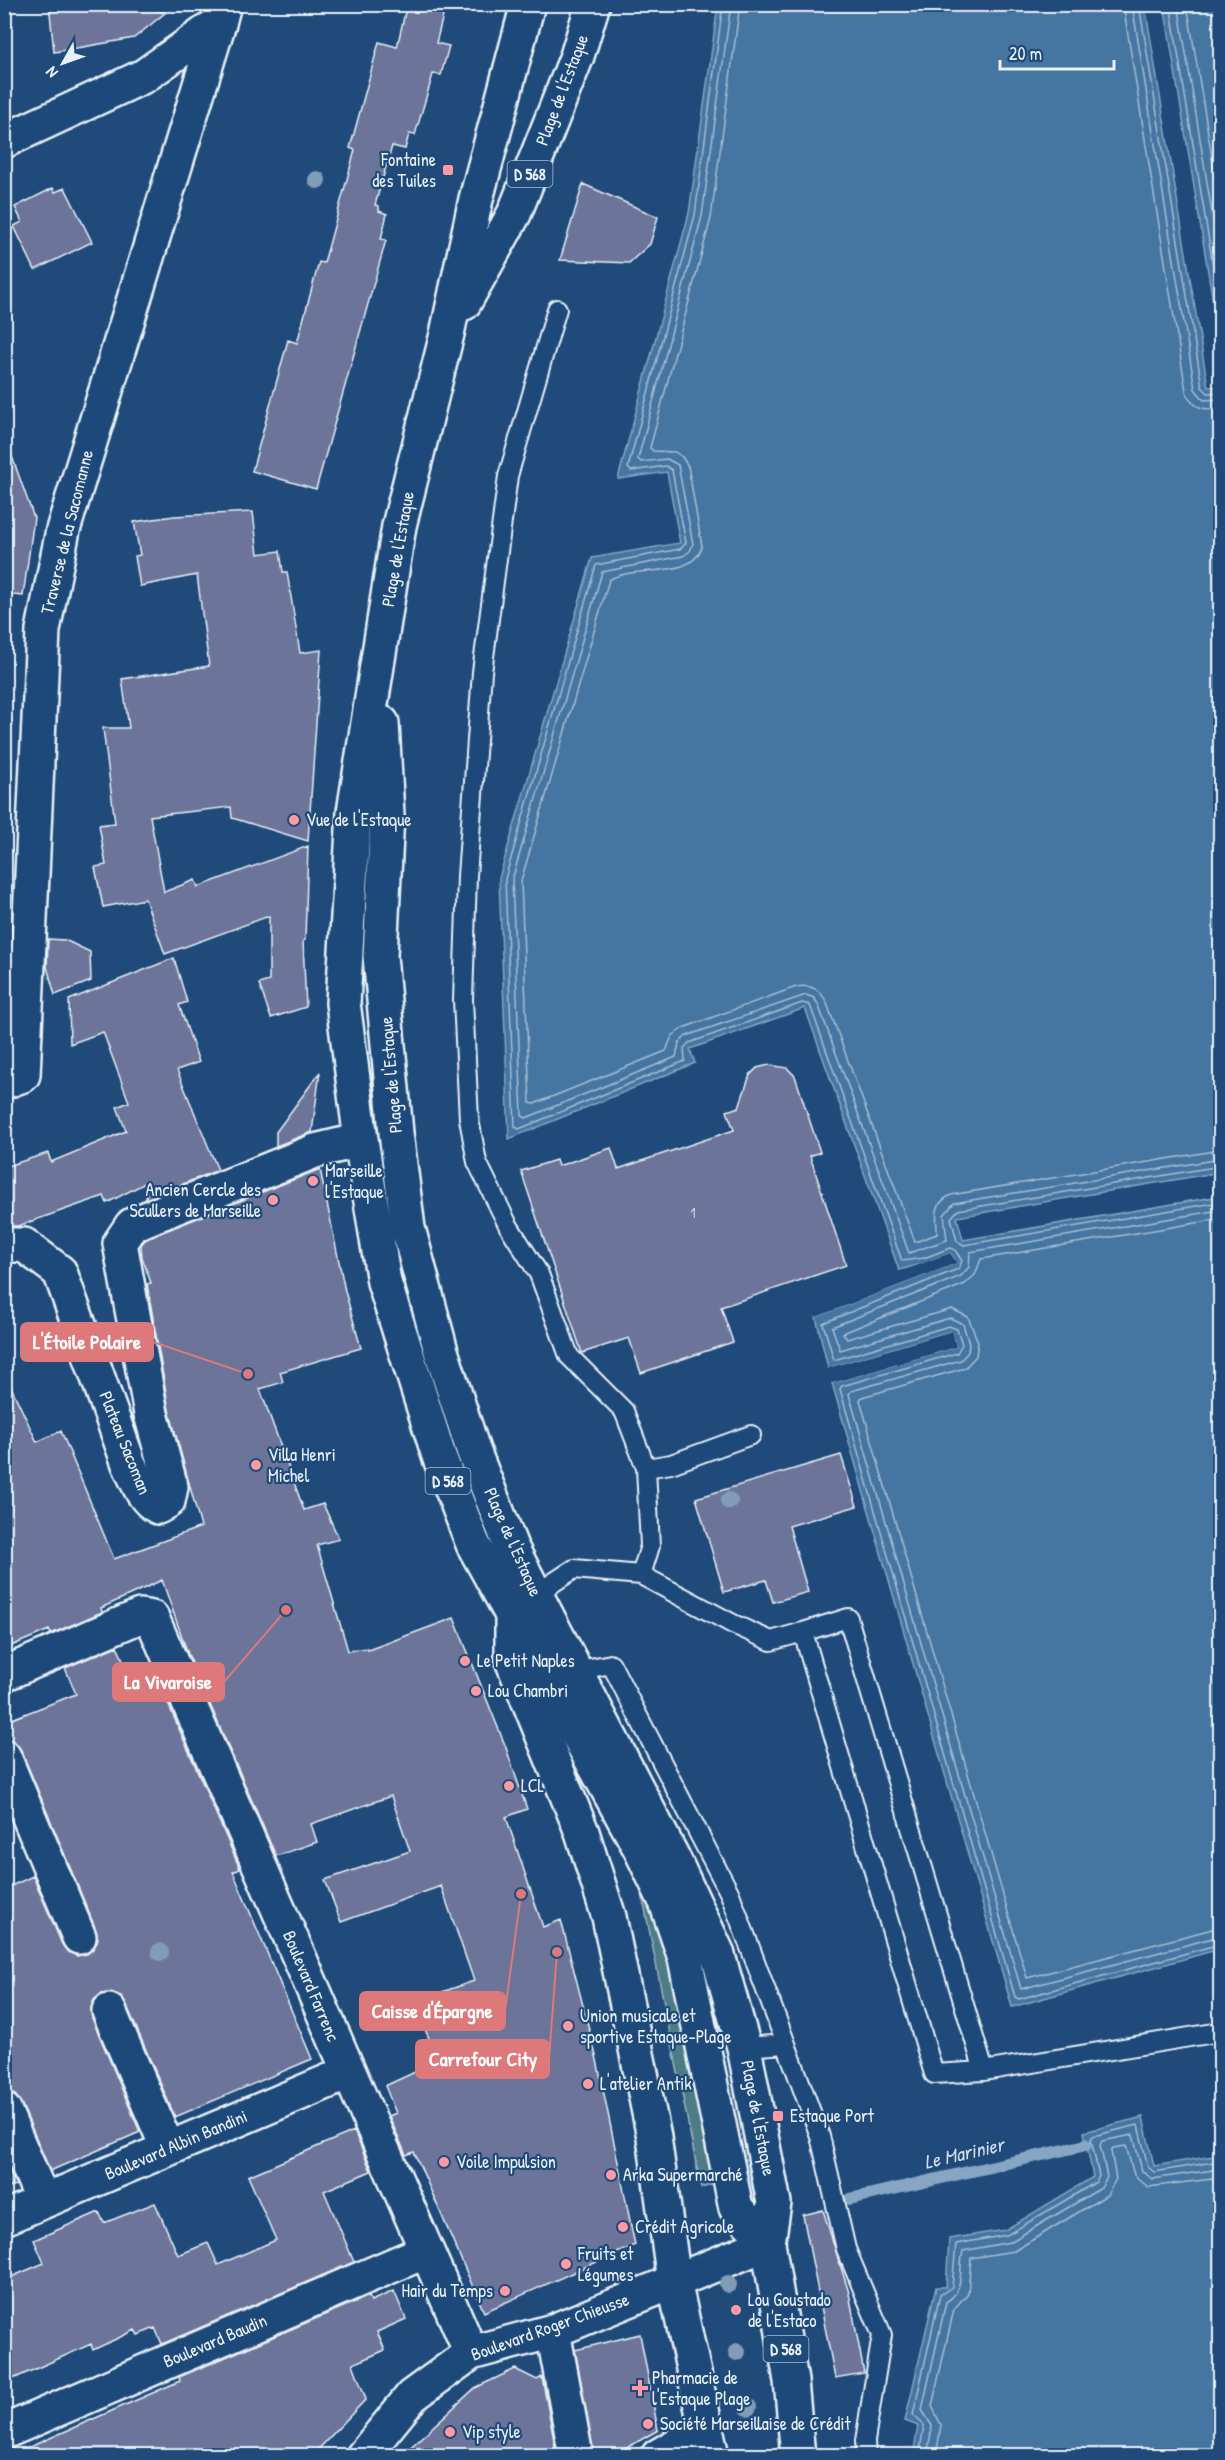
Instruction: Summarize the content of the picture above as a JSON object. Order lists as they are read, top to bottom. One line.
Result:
{"streets":{"street":["Plage de l'Estaque","D 568","Traverse de la Sacomanne","Plateau Sacoman","Boulevard Farrenc","Boulevard Albin Bandini","Boulevard Roger Chieusse","Boulevard Baudin"]},"crossings":[["Plage de l'Estaque","Plateau Sacoman"],["Plage de l'Estaque","Boulevard Roger Chieusse"],["Boulevard Farrenc","Boulevard Albin Bandini"],["Boulevard Farrenc","Boulevard Roger Chieusse"],["Boulevard Farrenc","Boulevard Baudin"]],"water":["Le Marinier"],"places":{"transit":["Fontaine des Tuiles","Estaque Port"],"other":["Vue de l'Estaque","Marseille l'Estaque","Ancien Cercle des Scullers de Marseille","L'Étoile Polaire","Villa Henri Michel","La Vivaroise","Le Petit Naples","Lou Chambri","LCL","Caisse d'Épargne","Carrefour City","Union musicale et sportive Estaque-Plage","L'atelier Antik","Voile Impulsion","Arka Supermarché","Crédit Agricole","Fruits et Légumes","Hair du Temps","Lou Goustado de l'Estaco","Société Marseillaise de Crédit","Vip style"],"health":["Pharmacie de l'Estaque Plage"]},"house_numbers":["1"],"scale_bar":"20 m","north":"bottom left"}
